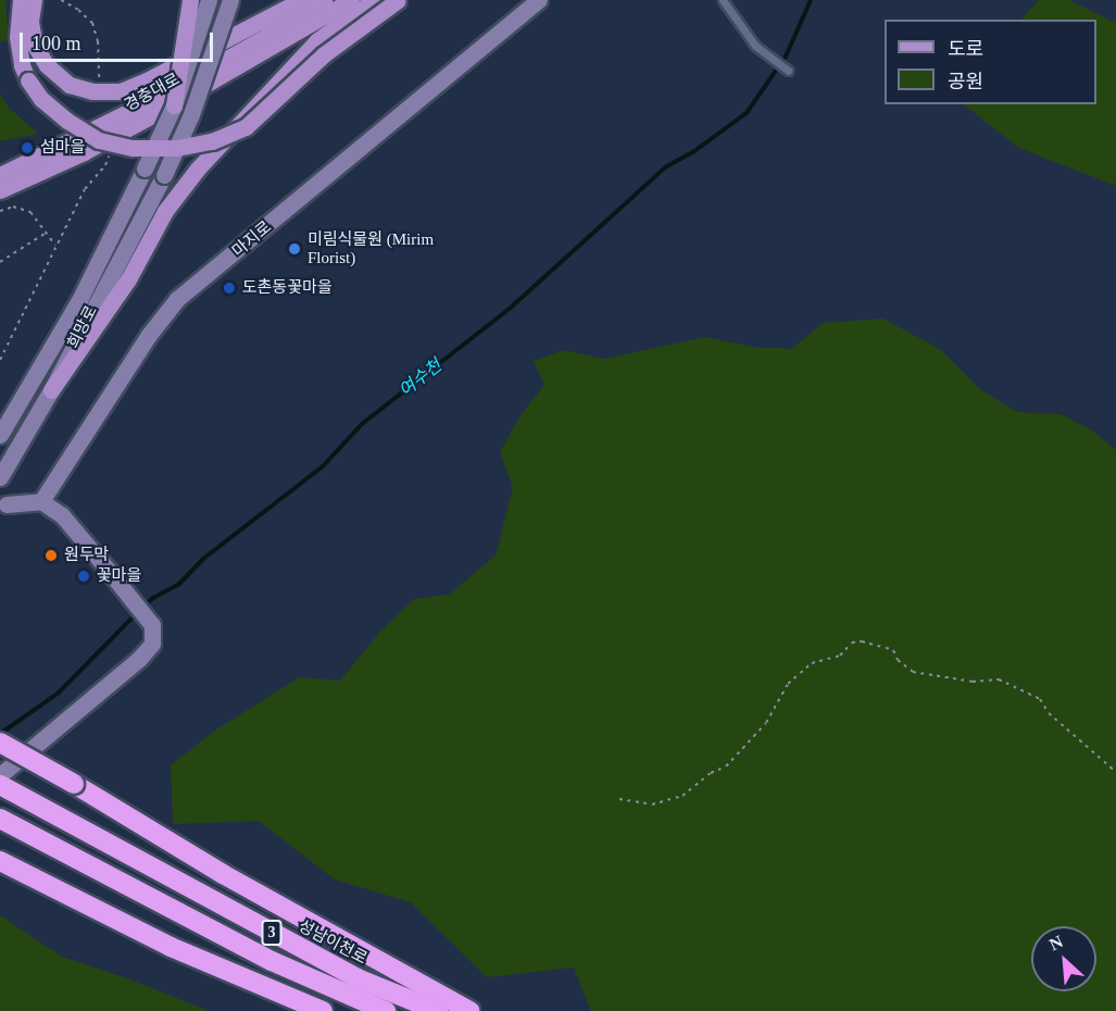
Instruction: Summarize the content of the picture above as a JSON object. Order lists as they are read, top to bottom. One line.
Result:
{"streets":{"highway":["3","성남이천로"],"main road":["경충대로","마지로","희망로"]},"water":["여수천"],"places":["섬마을","미림식물원 (Mirim Florist)","도촌동꽃마을","원두막","꽃마을"],"legend":["도로","공원"],"scale_bar":"100 m","north":"top left"}
